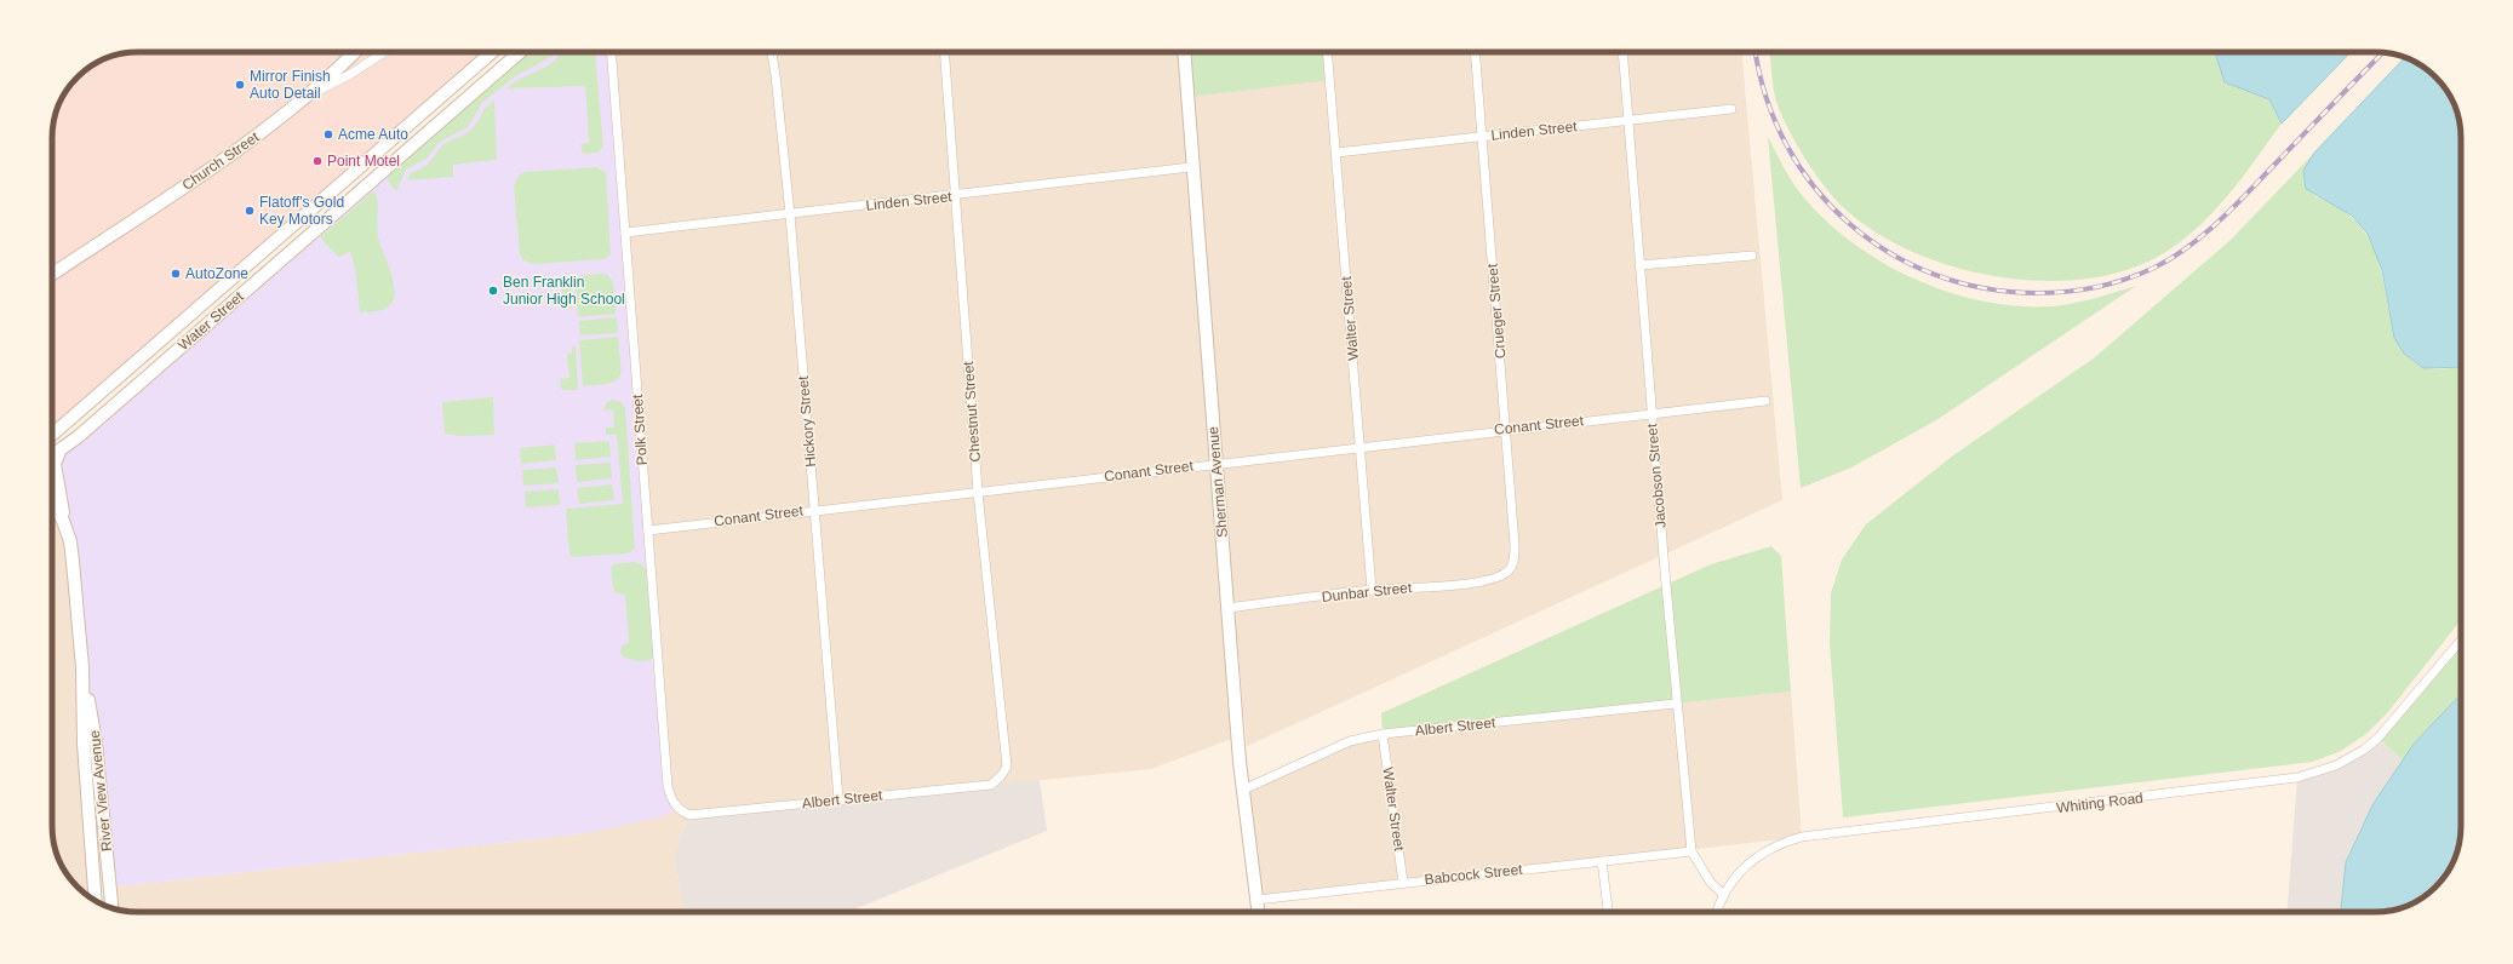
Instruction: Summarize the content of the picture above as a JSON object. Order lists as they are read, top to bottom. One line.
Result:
{"streets":{"main road":["Church Street","Water Street","Sherman Avenue","River View Avenue"],"street":["Linden Street","Crueger Street","Walter Street","Chestnut Street","Hickory Street","Conant Street","Polk Street","Jacobson Street","Dunbar Street","Albert Street","Whiting Road","Babcock Street"]},"crossings":[["Linden Street","Crueger Street"],["Linden Street","Walter Street"],["Linden Street","Chestnut Street"],["Linden Street","Hickory Street"],["Linden Street","Polk Street"],["Linden Street","Jacobson Street"],["Linden Street","Sherman Avenue"],["Crueger Street","Conant Street"],["Crueger Street","Dunbar Street"],["Walter Street","Conant Street"],["Walter Street","Dunbar Street"],["Walter Street","Albert Street"],["Walter Street","Babcock Street"],["Chestnut Street","Conant Street"],["Chestnut Street","Albert Street"],["Hickory Street","Conant Street"],["Hickory Street","Albert Street"],["Conant Street","Polk Street"],["Conant Street","Jacobson Street"],["Conant Street","Sherman Avenue"],["Polk Street","Albert Street"],["Jacobson Street","Albert Street"],["Jacobson Street","Whiting Road"],["Jacobson Street","Babcock Street"],["Sherman Avenue","Dunbar Street"],["Sherman Avenue","Albert Street"],["Sherman Avenue","Babcock Street"]],"places":["Mirror Finish Auto Detail","Acme Auto","Point Motel","Flatoff's Gold Key Motors","AutoZone","Ben Franklin Junior High School"]}
